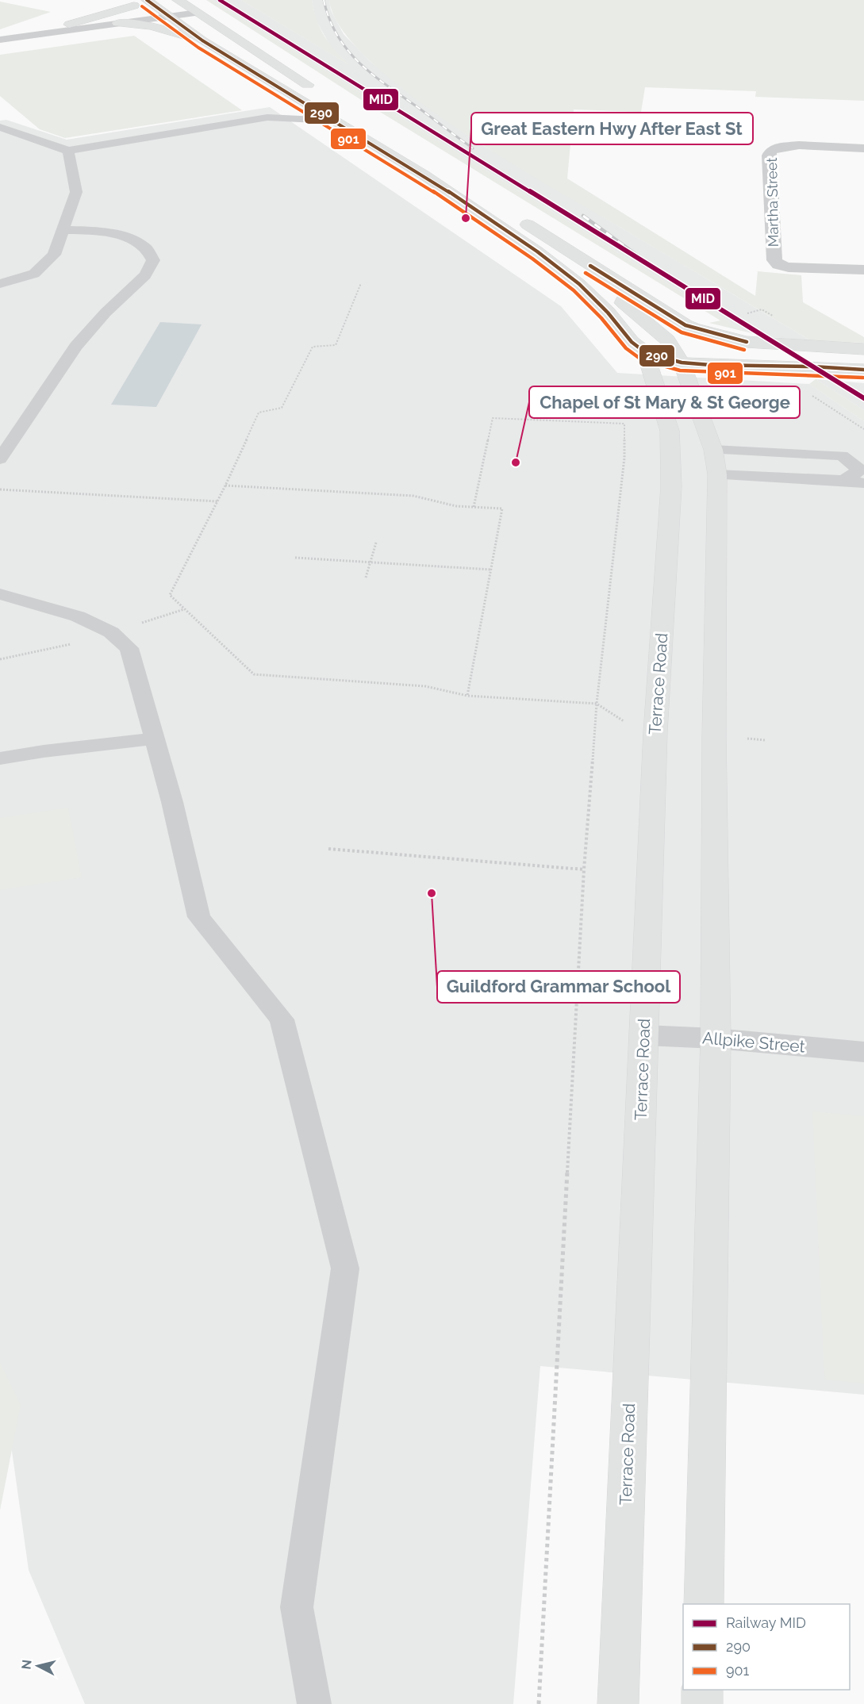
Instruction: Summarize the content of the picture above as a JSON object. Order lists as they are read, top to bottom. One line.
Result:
{"streets":{"main road":["Terrace Road"],"street":["Martha Street","Allpike Street"]},"crossings":[["Terrace Road","Allpike Street"]],"places":["Great Eastern Hwy After East St","Chapel of St Mary & St George","Guildford Grammar School"],"lines":["rail line MID","transit line 290","transit line 901"],"legend":["Railway MID","290","901"],"north":"left"}
